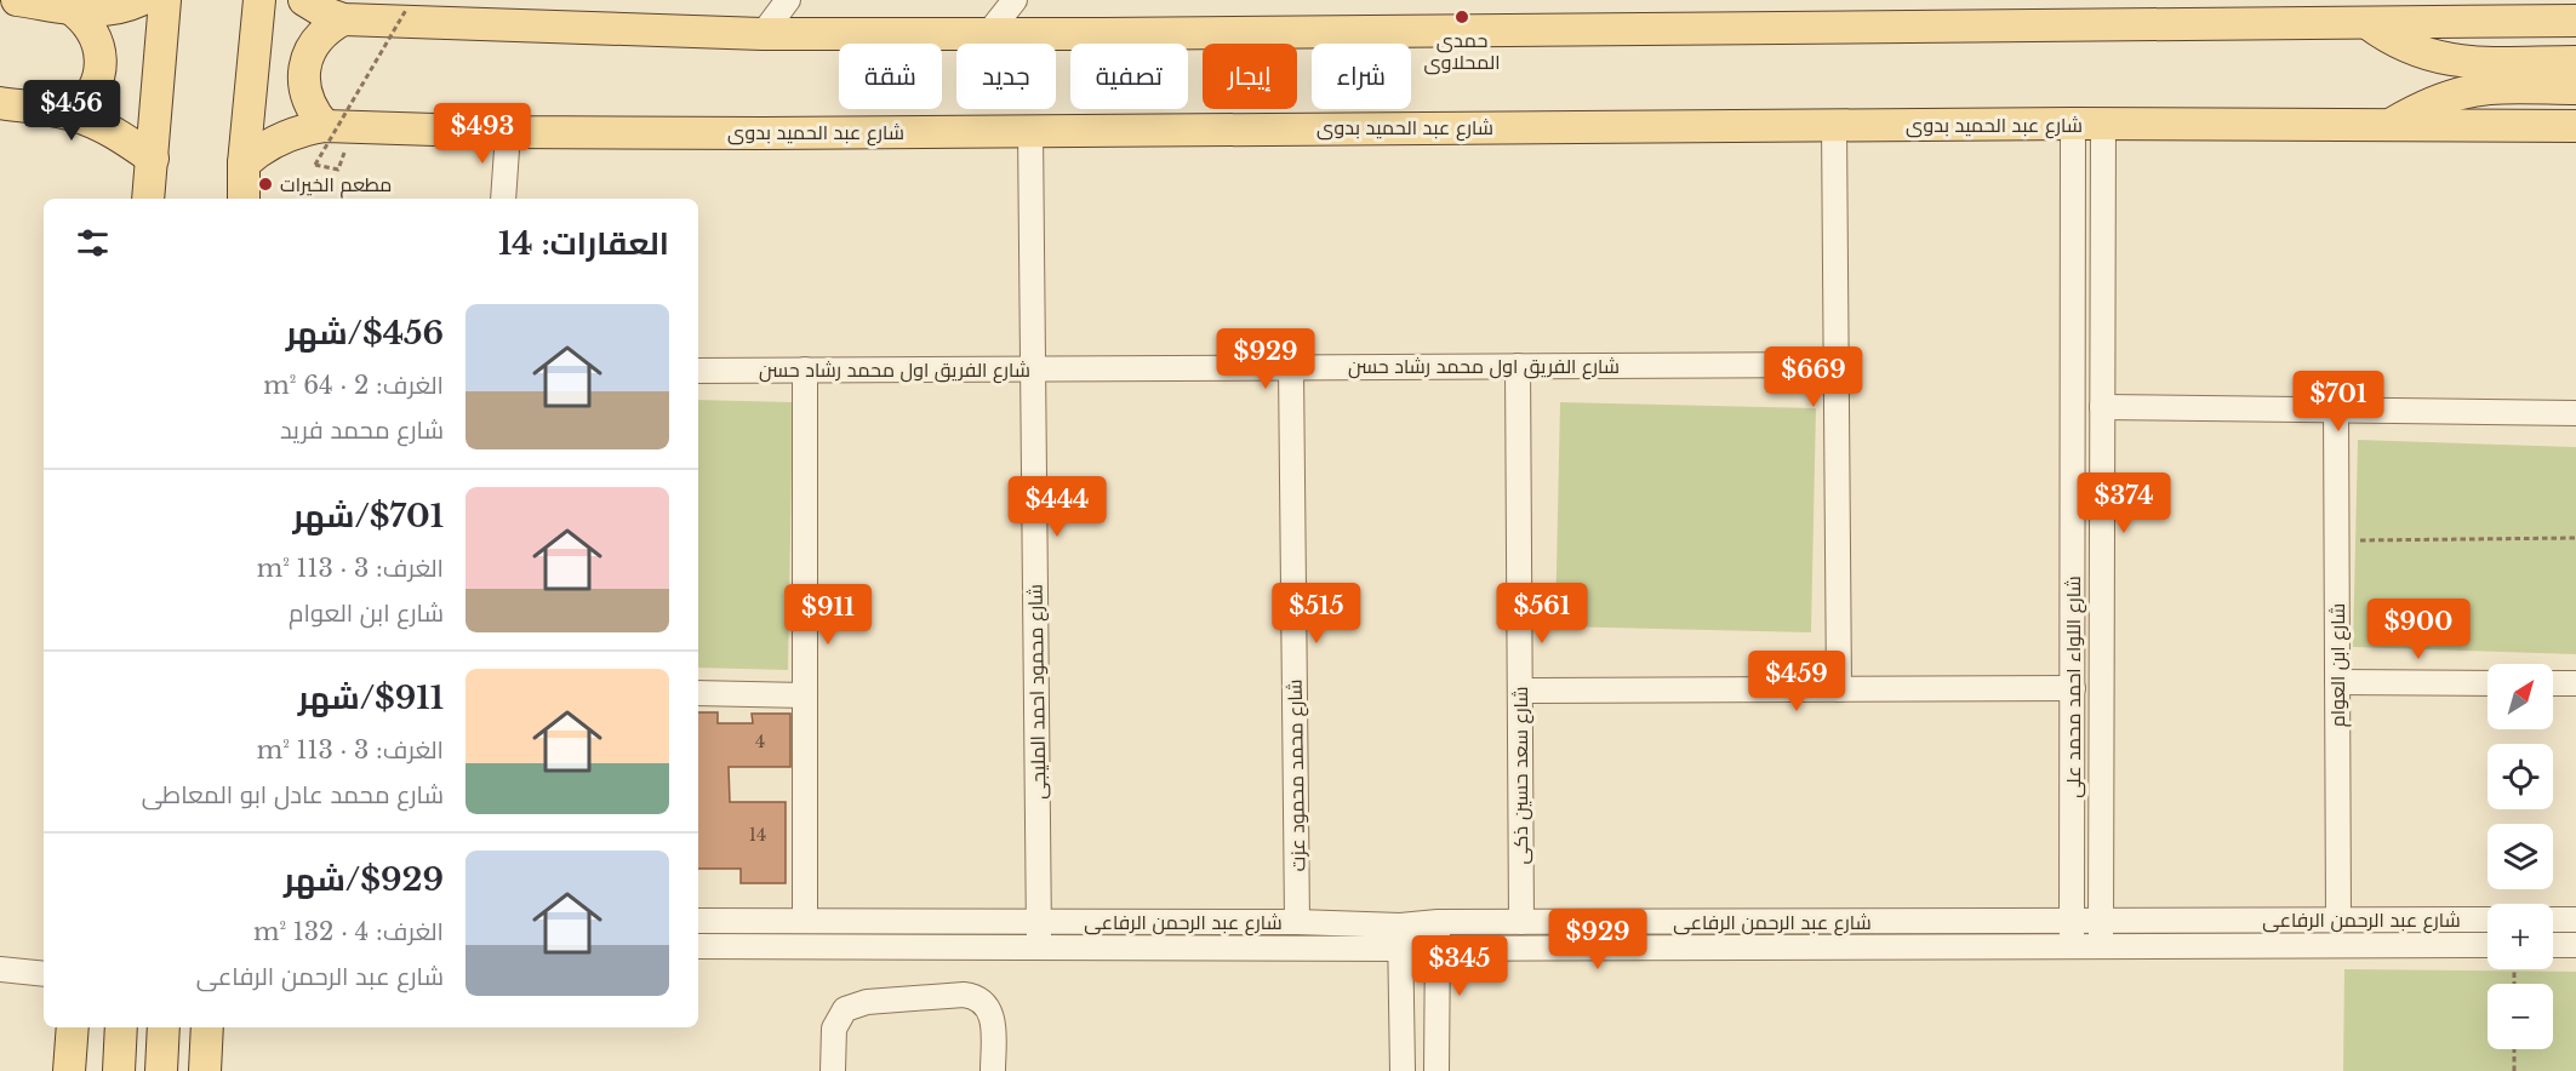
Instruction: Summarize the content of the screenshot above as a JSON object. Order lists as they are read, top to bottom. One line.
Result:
{"streets":{"main road":["شارع عبد الحميد بدوى"],"street":["شارع الفريق اول محمد رشاد حسن","شارع ابن العوام","شارع اللواء احمد محمد على","شارع محمود احمد المليجى","شارع محمد محمود عزت","شارع سعد حسين ذكى","شارع عبد الرحمن الرفاعى"]},"crossings":[["شارع عبد الحميد بدوى","شارع اللواء احمد محمد على"],["شارع عبد الحميد بدوى","شارع محمود احمد المليجى"],["شارع الفريق اول محمد رشاد حسن","شارع محمود احمد المليجى"],["شارع الفريق اول محمد رشاد حسن","شارع محمد محمود عزت"],["شارع الفريق اول محمد رشاد حسن","شارع سعد حسين ذكى"],["شارع ابن العوام","شارع عبد الرحمن الرفاعى"],["شارع اللواء احمد محمد على","شارع عبد الرحمن الرفاعى"],["شارع محمود احمد المليجى","شارع عبد الرحمن الرفاعى"],["شارع محمد محمود عزت","شارع عبد الرحمن الرفاعى"],["شارع سعد حسين ذكى","شارع عبد الرحمن الرفاعى"]],"places":["حمدى المحلاوى","مطعم الخيرات"],"house_numbers":["4","14"],"north":"top right","page":{"chip":["شراء","إيجار","تصفية","جديد","شقة"],"price":["$456","$493","$929","$669","$701","$374","$444","$515","$561","$911","$900","$459","$929","$345"],"heading":"العقارات: 14","list":[{"name":"$456/شهر","note":"الغرف: 2 · 64 m² · شارع محمد فريد"},{"name":"$701/شهر","note":"الغرف: 3 · 113 m² · شارع ابن العوام"},{"name":"$911/شهر","note":"الغرف: 3 · 113 m² · شارع محمد عادل ابو المعاطى"},{"name":"$929/شهر","note":"الغرف: 4 · 132 m² · شارع عبد الرحمن الرفاعى"}],"map_buttons":["+","−"]}}
